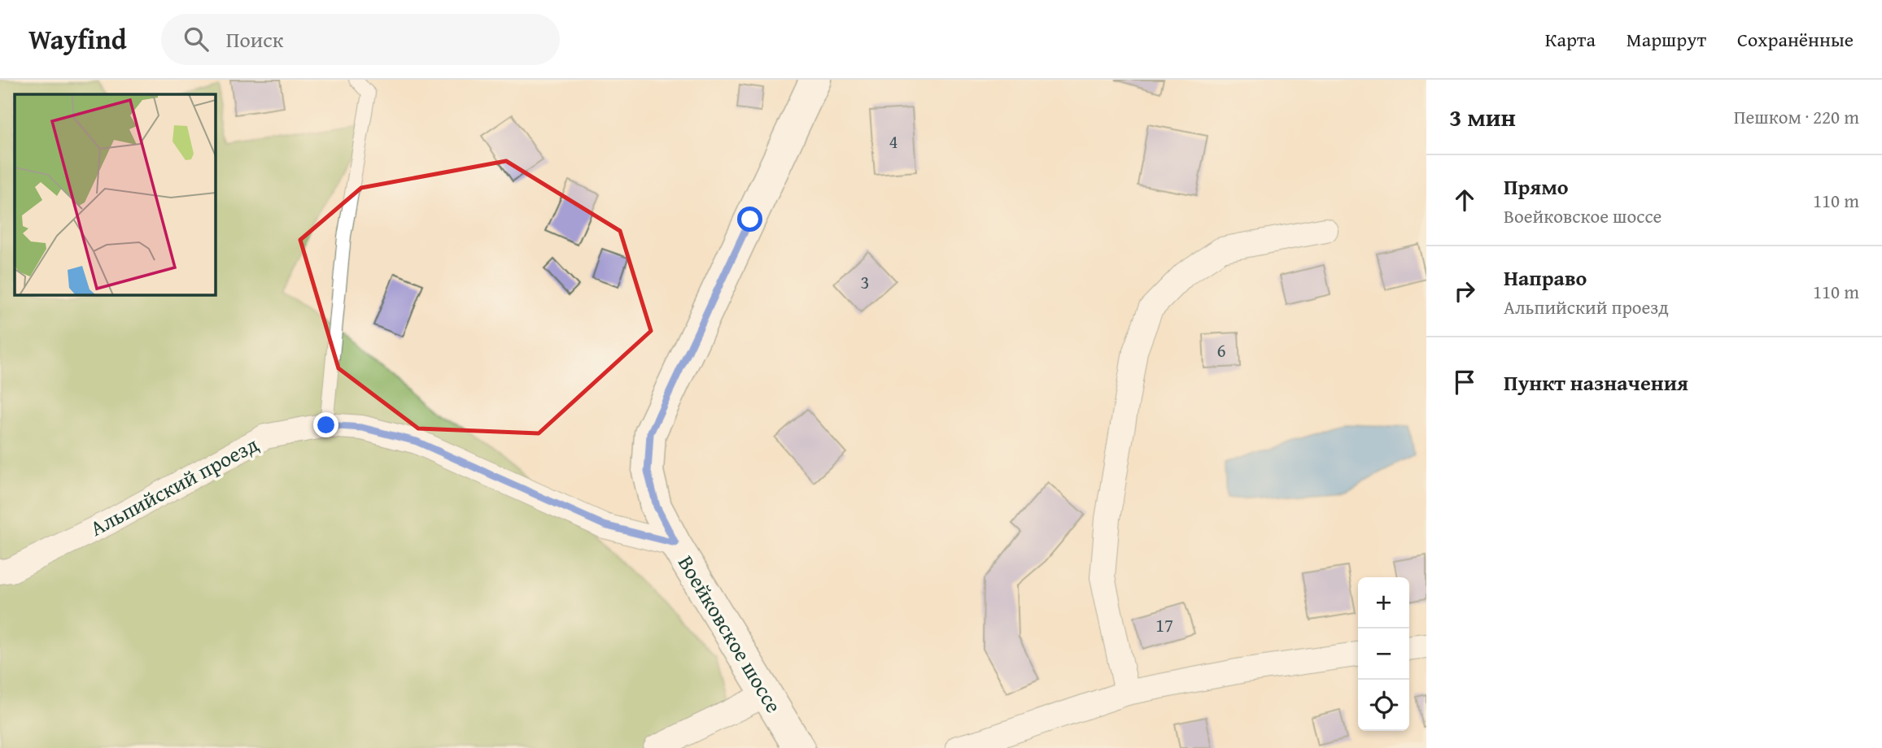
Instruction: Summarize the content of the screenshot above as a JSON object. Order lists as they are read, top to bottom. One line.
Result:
{"streets":{"street":["Альпийский проезд","Воейковское шоссе"]},"crossings":[["Альпийский проезд","Воейковское шоссе"]],"house_numbers":["4","3","6","17"],"page":{"header":"Wayfind","search":"Поиск","nav":["Карта","Маршрут","Сохранённые"],"heading":["3 мин","Пешком · 220 m"],"list":[["Прямо","Воейковское шоссе","110 m"],["Направо","Альпийский проезд","110 m"],"Пункт назначения"],"map_buttons":["+","−"]}}
